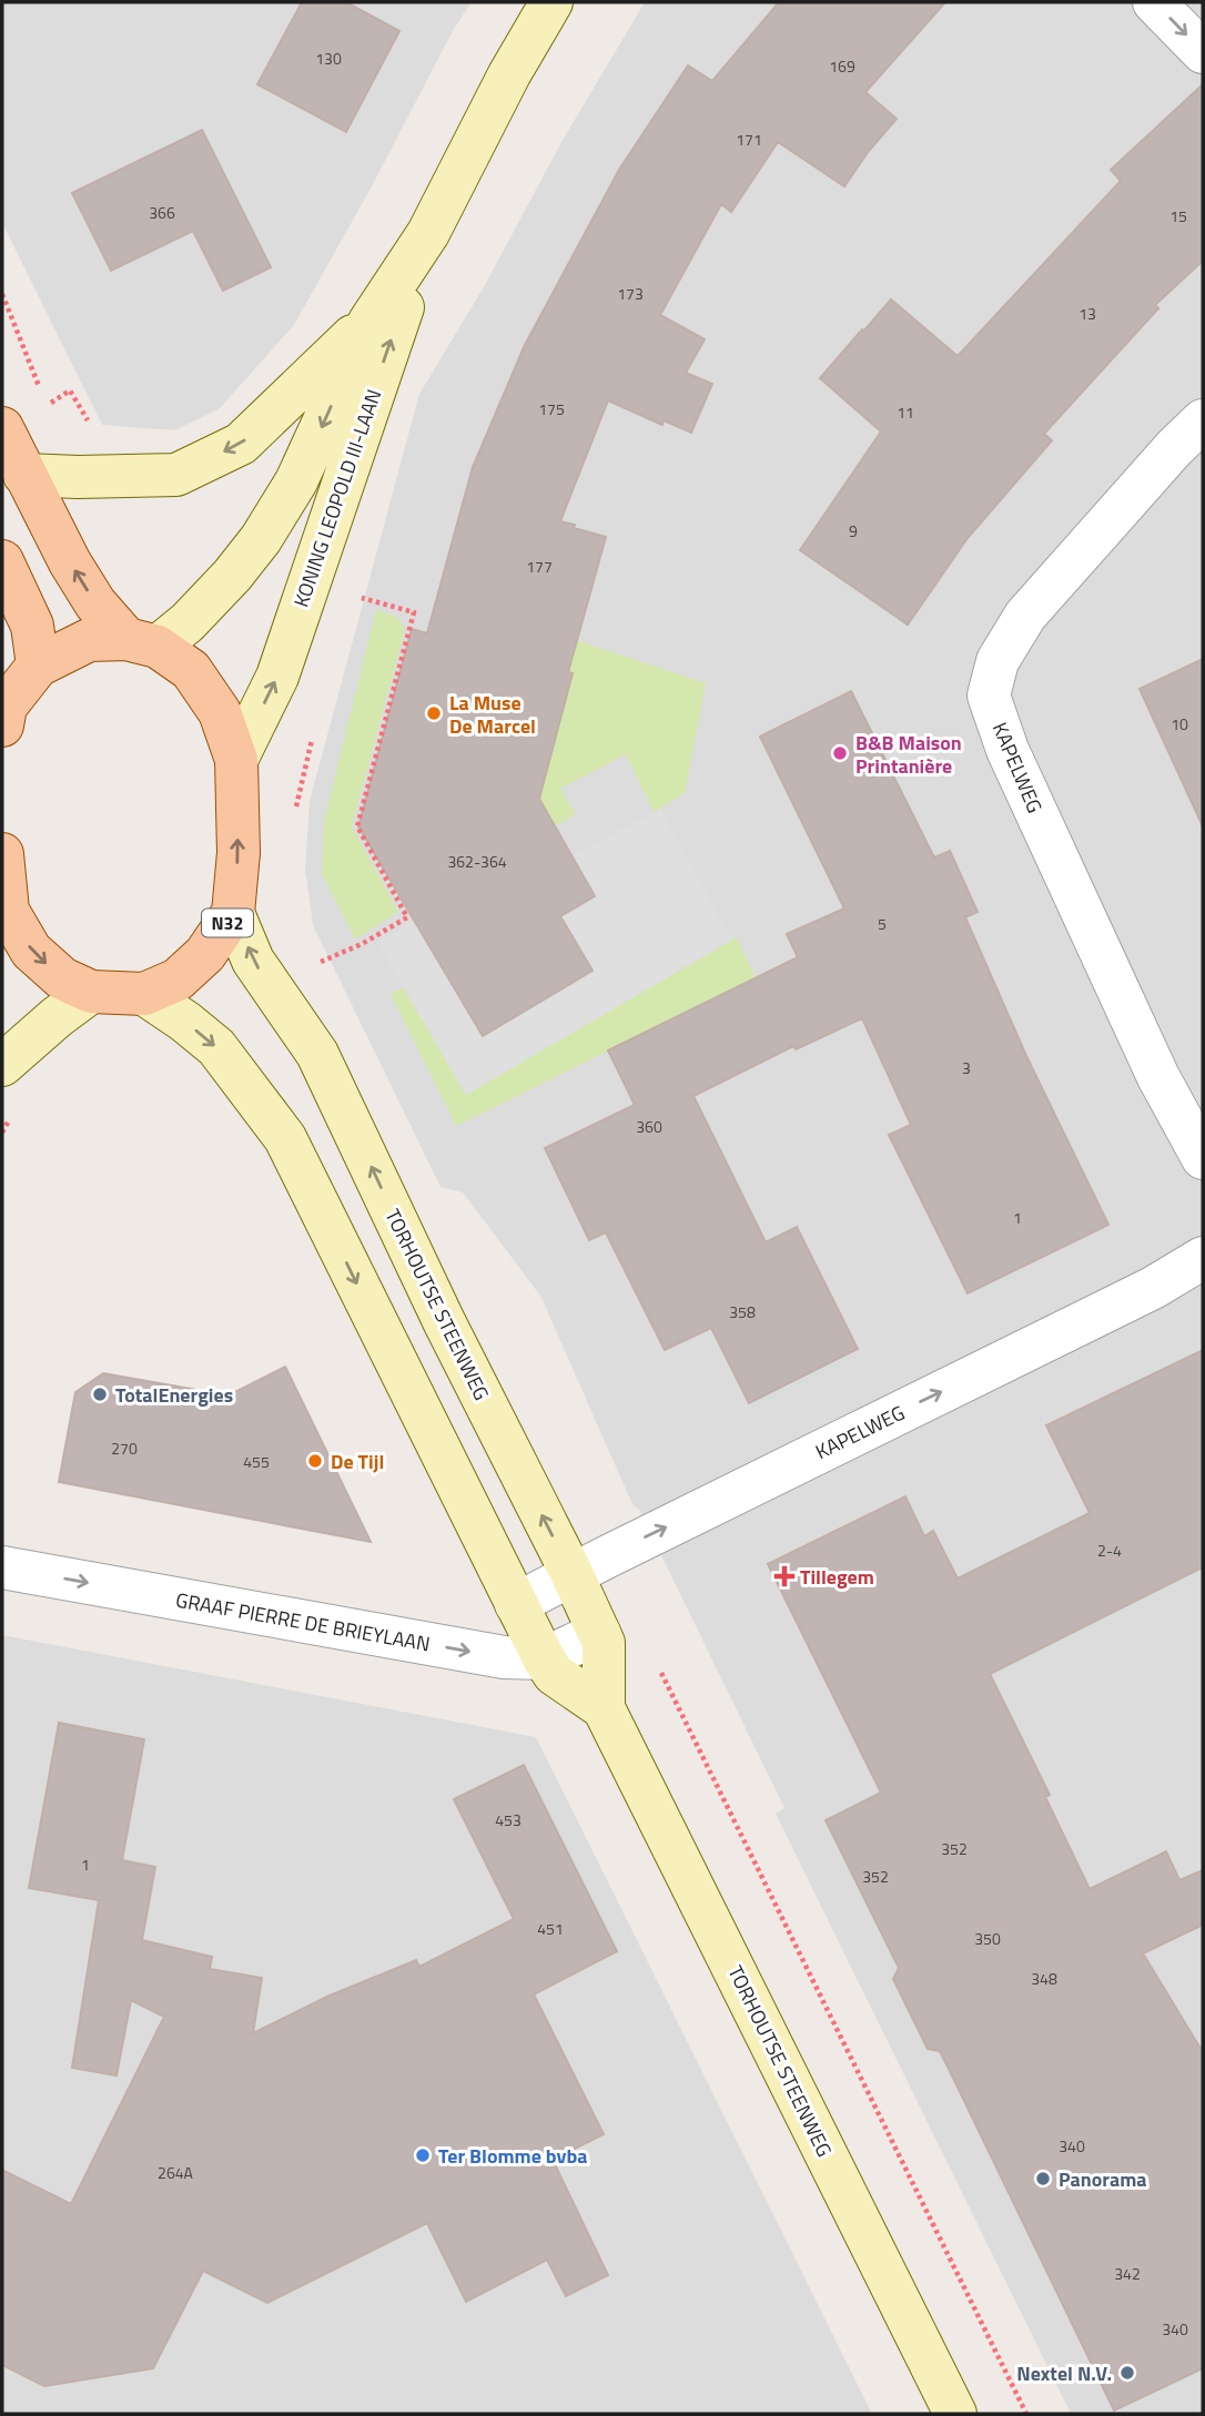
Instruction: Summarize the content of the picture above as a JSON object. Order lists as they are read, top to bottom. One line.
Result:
{"streets":{"main road":["KONING LEOPOLD III-LAAN","N32","TORHOUTSE STEENWEG"],"street":["KAPELWEG","GRAAF PIERRE DE BRIEYLAAN"]},"crossings":[["KONING LEOPOLD III-LAAN","N32"],["KAPELWEG","TORHOUTSE STEENWEG"],["N32","TORHOUTSE STEENWEG"],["TORHOUTSE STEENWEG","GRAAF PIERRE DE BRIEYLAAN"]],"one_way":["KAPELWEG","GRAAF PIERRE DE BRIEYLAAN"],"places":{"other":["La Muse De Marcel","B&B Maison Printanière","TotalEnergies","De Tijl","Ter Blomme bvba","Panorama","Nextel N.V."],"health":["Tillegem"]},"house_numbers":["130","169","171","366","15","173","13","175","11","9","177","10","362-364","5","3","360","1","358","270","455","2-4","453","352","1","352","451","350","348","340","264A","342","340"]}
